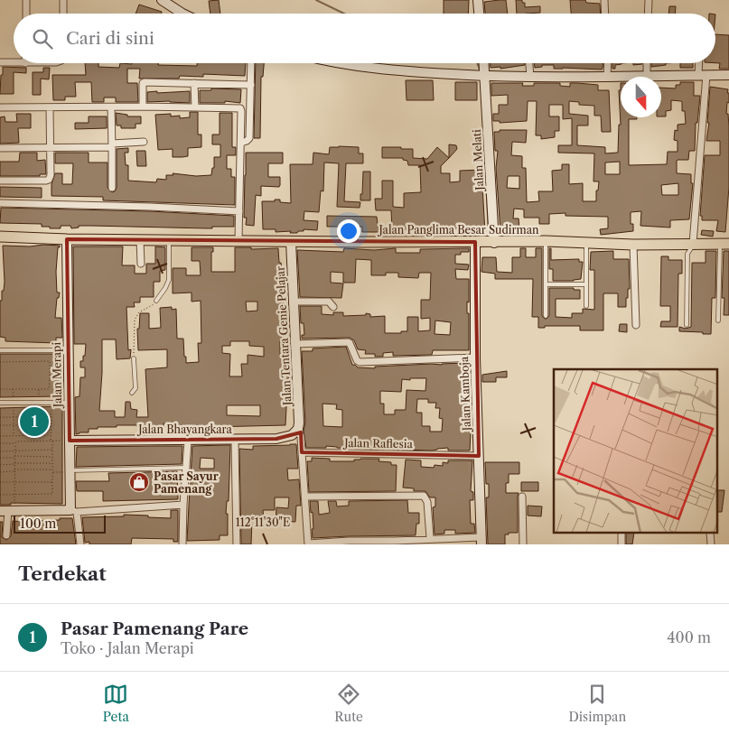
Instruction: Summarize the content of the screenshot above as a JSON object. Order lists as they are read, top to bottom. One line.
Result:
{"streets":{"main road":["Jalan Panglima Besar Sudirman"],"street":["Jalan Melati","Jalan Tentara Genie Pelajar","Jalan Merapi","Jalan Kamboja","Jalan Bhayangkara","Jalan Raflesia"]},"crossings":[["Jalan Melati","Jalan Panglima Besar Sudirman"],["Jalan Panglima Besar Sudirman","Jalan Tentara Genie Pelajar"],["Jalan Panglima Besar Sudirman","Jalan Merapi"],["Jalan Panglima Besar Sudirman","Jalan Kamboja"],["Jalan Tentara Genie Pelajar","Jalan Bhayangkara"],["Jalan Merapi","Jalan Bhayangkara"],["Jalan Kamboja","Jalan Raflesia"]],"places":{"shop":["Pasar Sayur Pamenang"]},"scale_bar":"100 m","north":"bottom","page":{"search":"Cari di sini","pins":"1","scale":"100 m","heading":"Terdekat","list":[{"mark":"1","name":"Pasar Pamenang Pare","note":"Toko · Jalan Merapi","value":"400 m"}],"nav":["Peta","Rute","Disimpan"]},"coordinates":["112°11'30\"E"]}
